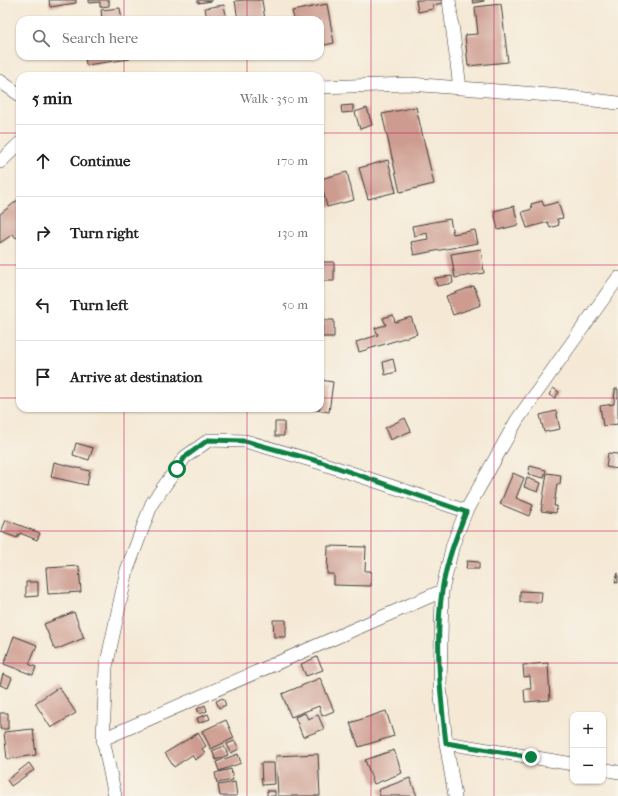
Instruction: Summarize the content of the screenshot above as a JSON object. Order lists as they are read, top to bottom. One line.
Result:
{"page":{"search":"Search here","heading":["5 min","Walk · 350 m"],"list":[["Continue","170 m"],["Turn right","130 m"],["Turn left","50 m"],"Arrive at destination"],"map_buttons":["+","−"]}}
